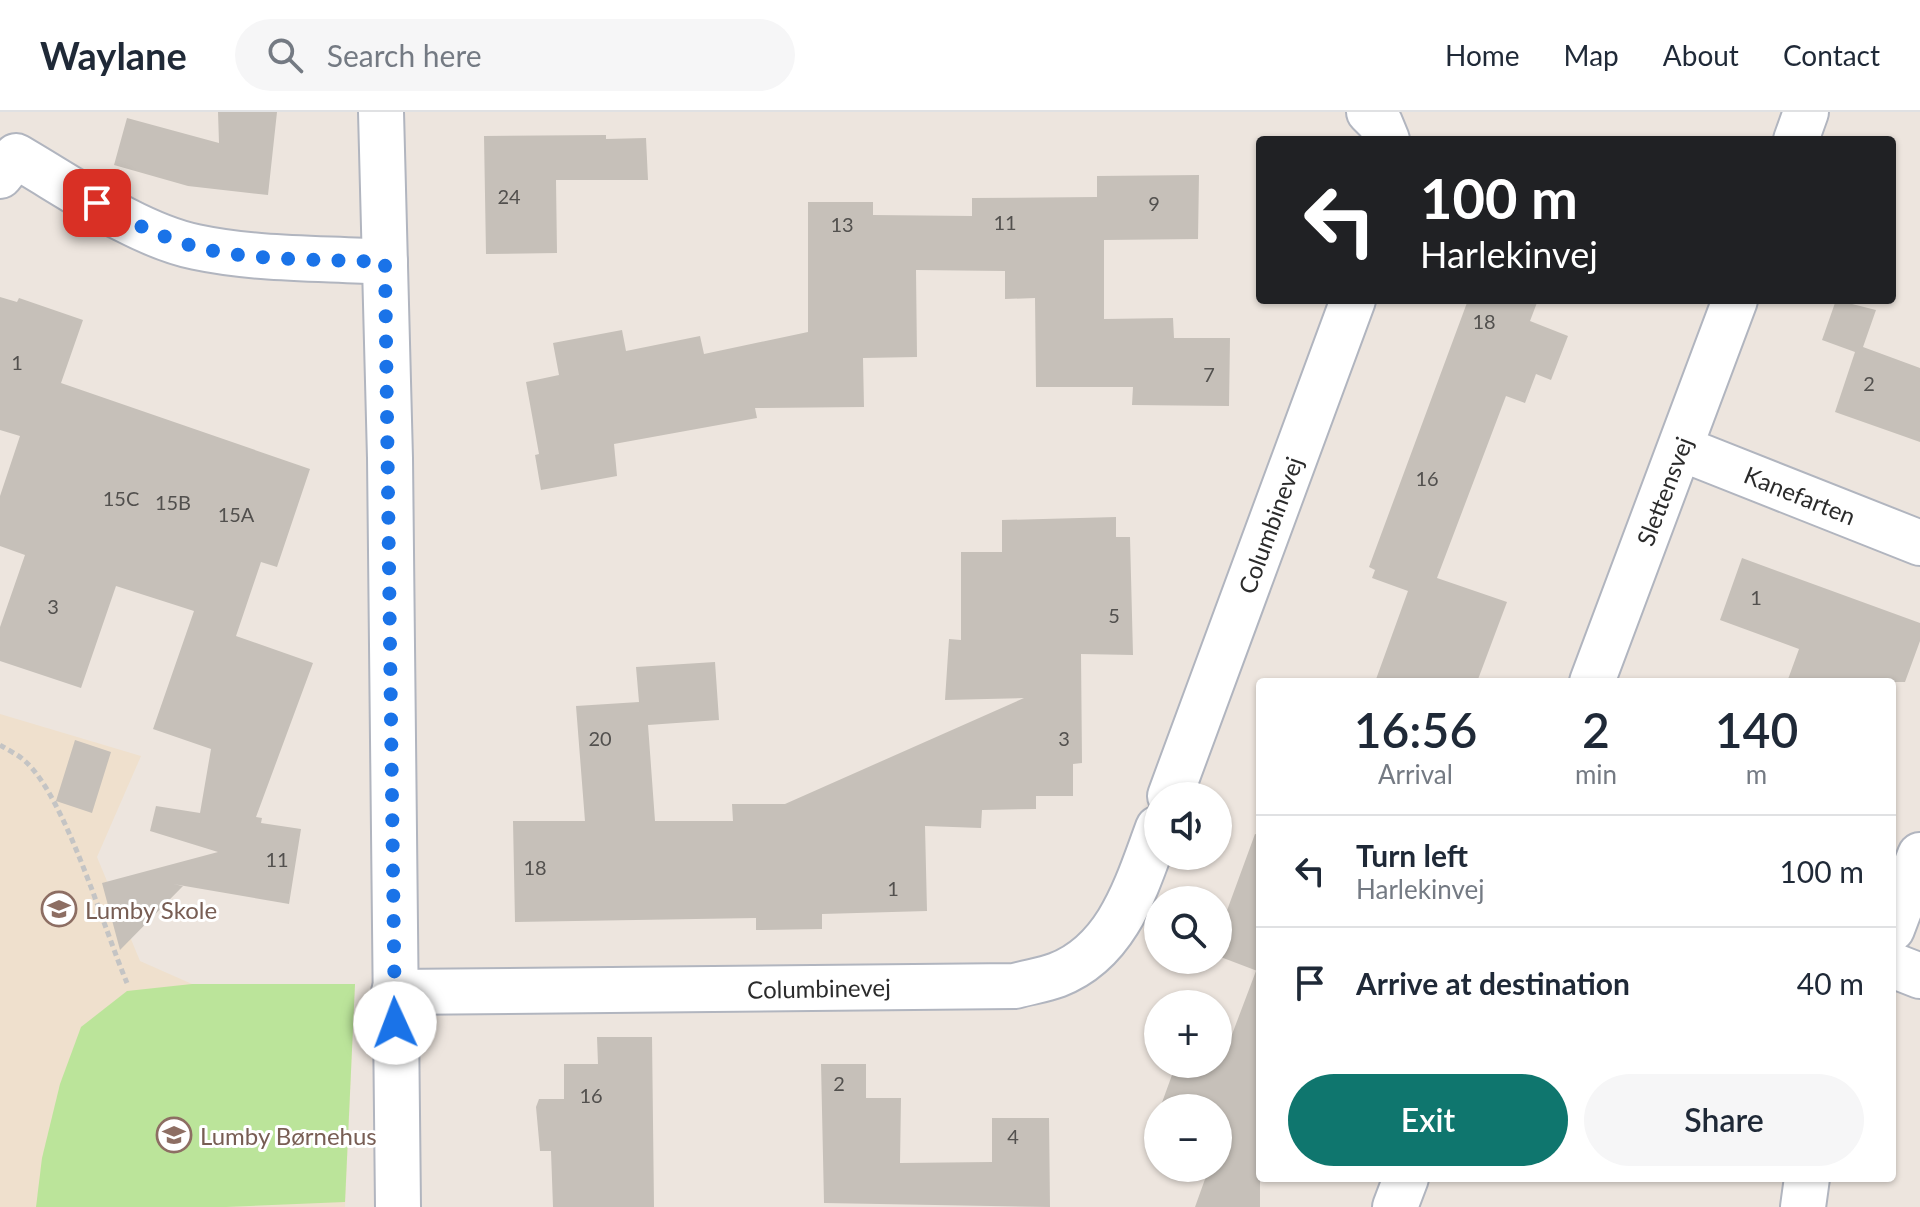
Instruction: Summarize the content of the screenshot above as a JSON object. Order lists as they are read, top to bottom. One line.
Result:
{"streets":{"street":["Slettensvej","Kanefarten","Columbinevej"]},"crossings":[["Slettensvej","Kanefarten"]],"places":{"school or university":["Lumby Skole","Lumby Børnehus"]},"house_numbers":["24","9","11","13","18","1","7","2","16","15C","15B","15A","1","3","5","20","3","11","18","1","2","16","4"],"page":{"header":"Waylane","search":"Search here","nav":["Home","Map","About","Contact"],"turn":["100 m","Harlekinvej"],"eta":["16:56","Arrival","2","min","140","m"],"map_buttons":["+","−"],"list":[{"name":"Turn left","note":"Harlekinvej","value":"100 m"},{"name":"Arrive at destination","value":"40 m"}],"buttons":["Exit","Share"]}}
